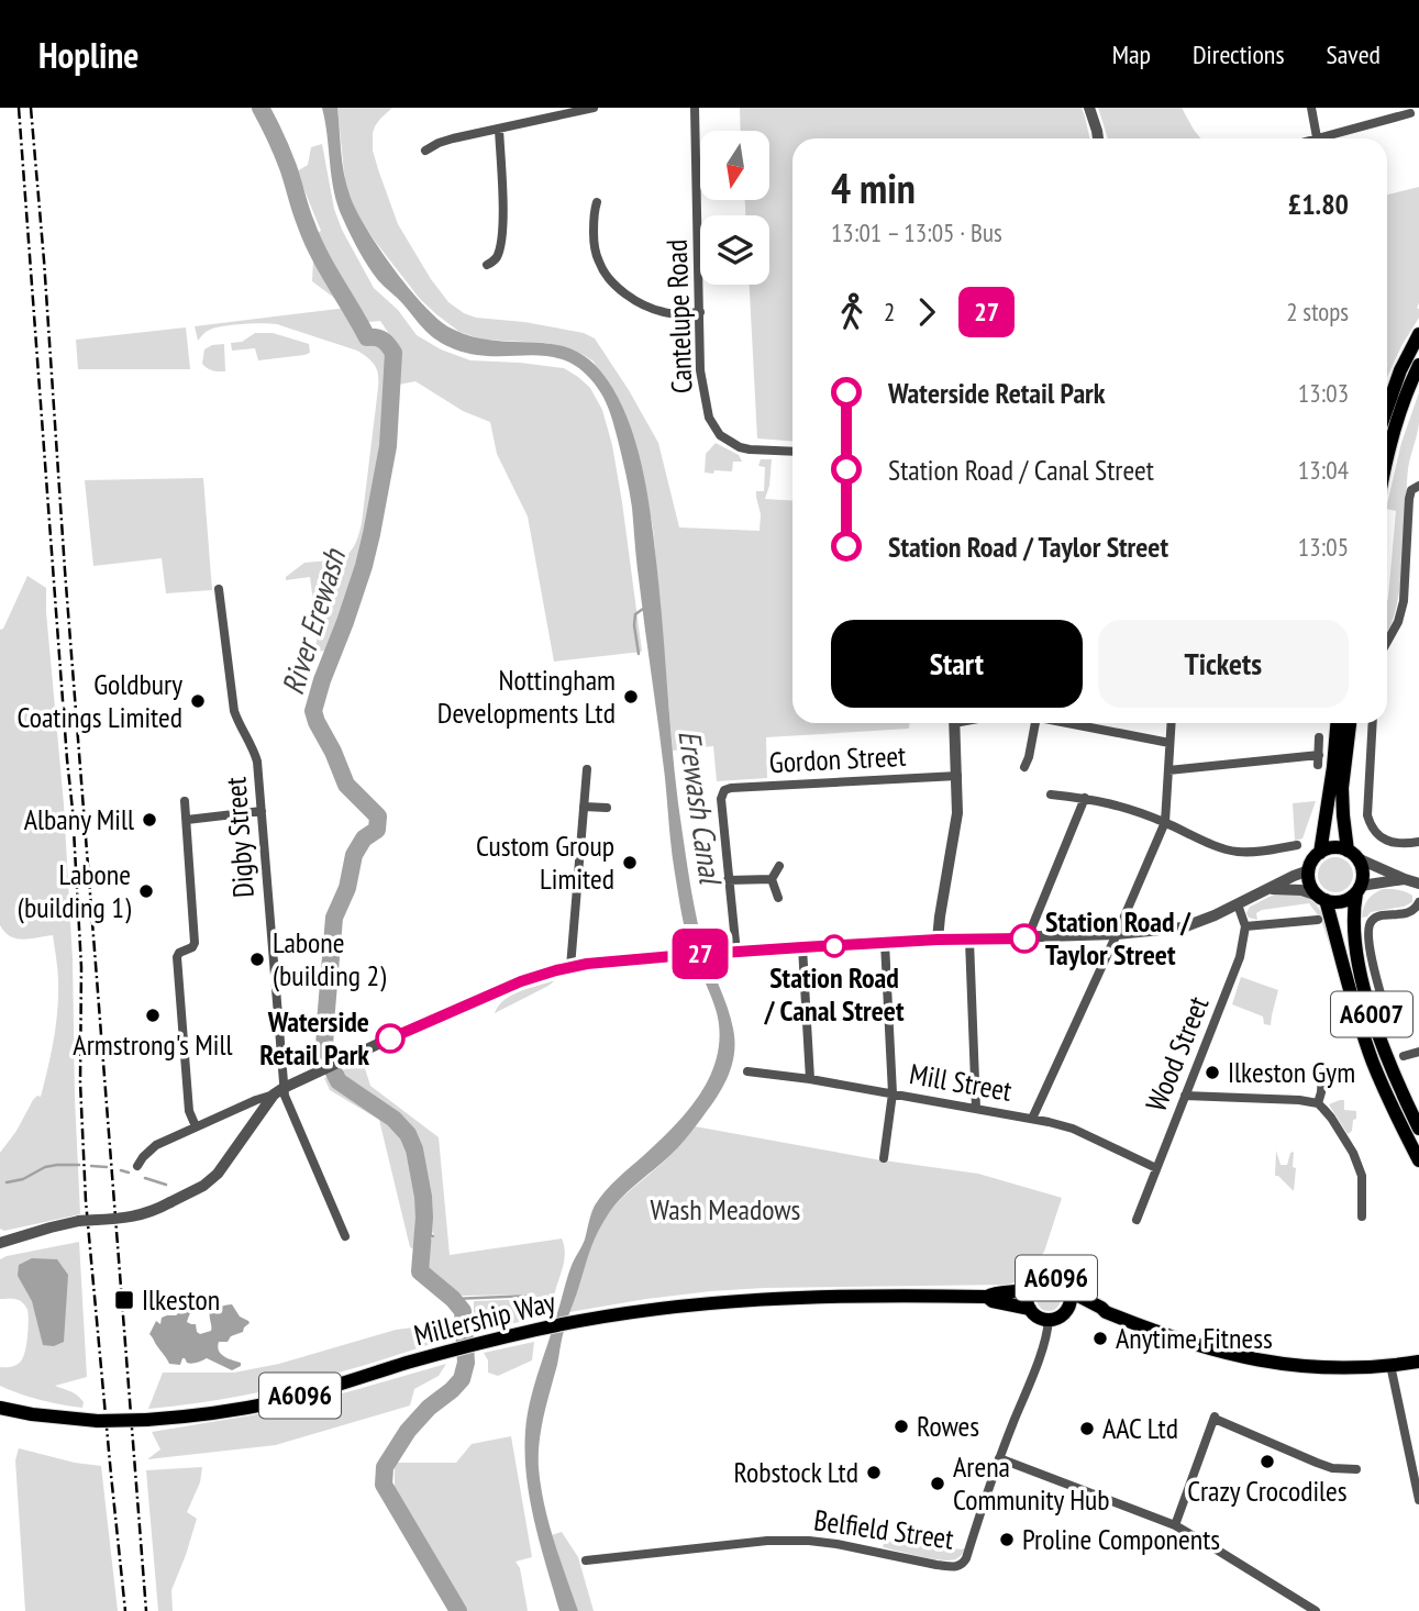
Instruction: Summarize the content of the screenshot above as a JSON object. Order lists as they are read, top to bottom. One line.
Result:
{"streets":{"main road":["A6007","A6096","Millership Way"],"street":["Cantelupe Road","Gordon Street","Digby Street","Wood Street","Mill Street","Belfield Street"]},"crossings":[["Wood Street","Mill Street"],["A6096","Millership Way"],["A6096","Belfield Street"],["Millership Way","Belfield Street"]],"water":["River Erewash","Erewash Canal"],"parks":["Wash Meadows"],"places":{"other":["Nottingham Developments Ltd","Goldbury Coatings Limited","Albany Mill","Custom Group Limited","Labone (building 1)","Station Road / Taylor Street","Station Road / Canal Street","Labone (building 2)","Armstrong's Mill","Waterside Retail Park","Ilkeston Gym","Anytime Fitness","Rowes","AAC Ltd","Crazy Crocodiles","Robstock Ltd","Arena Community Hub","Proline Components"],"transit":["Ilkeston"]},"lines":["bus line 27"],"north":"bottom","page":{"header":"Hopline","nav":["Map","Directions","Saved"],"on_map":"27","heading":["4 min","13:01 – 13:05 · Bus","£1.80"],"legs":["2","27","2 stops"],"list":[{"name":"Waterside Retail Park","value":"13:03"},{"name":"Station Road / Canal Street","value":"13:04"},{"name":"Station Road / Taylor Street","value":"13:05"}],"buttons":["Start","Tickets"]}}
